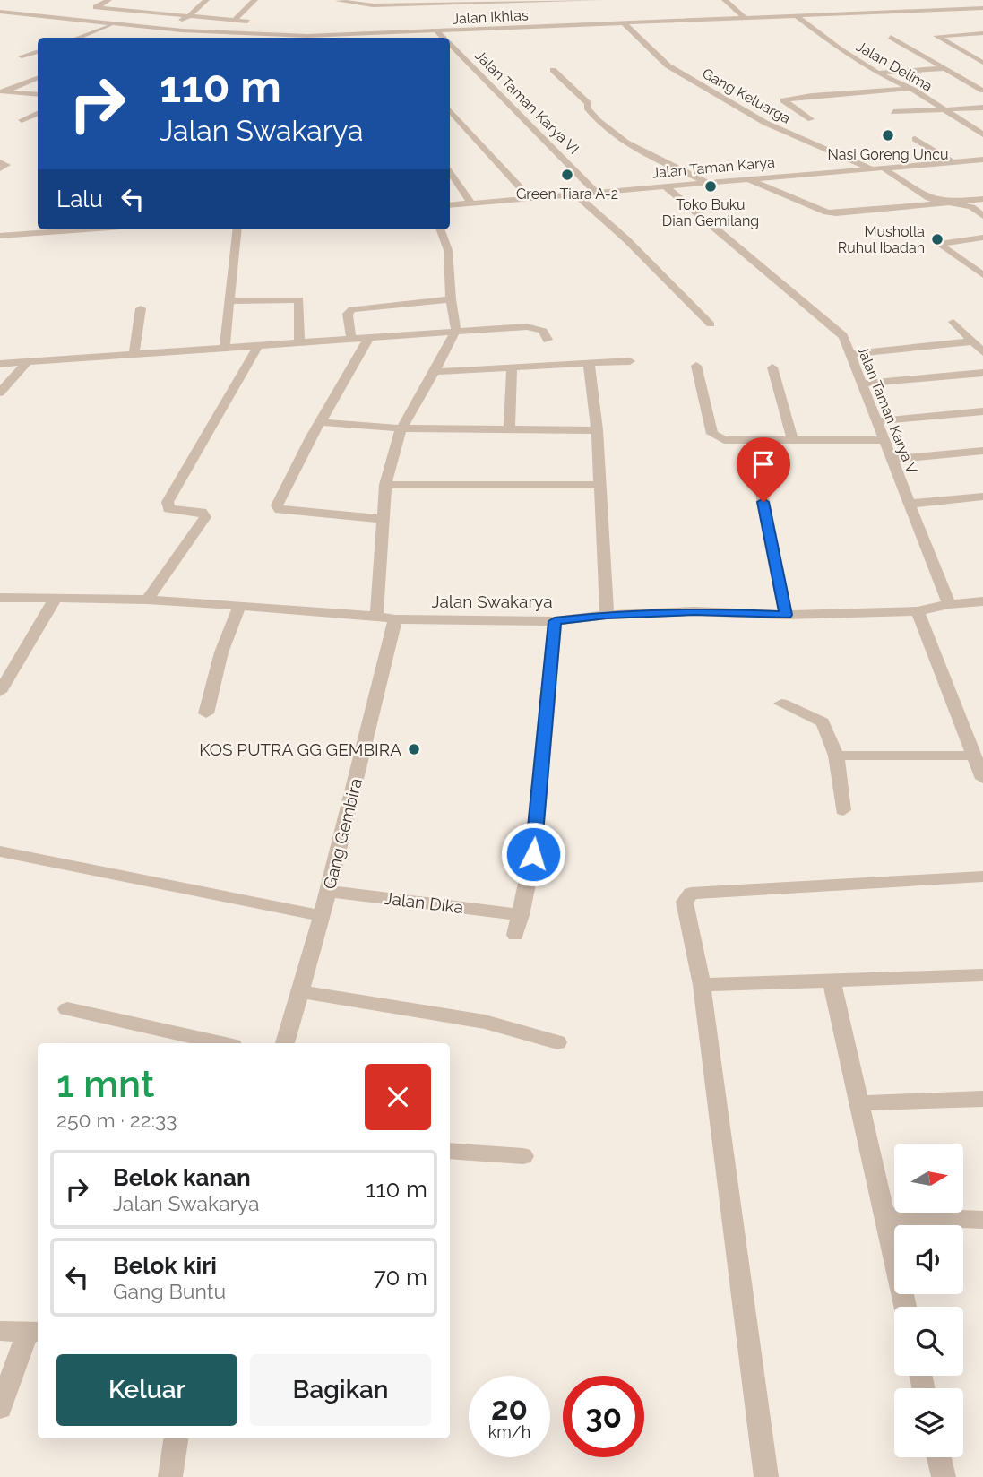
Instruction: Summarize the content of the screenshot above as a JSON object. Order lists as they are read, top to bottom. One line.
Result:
{"streets":{"street":["Jalan Ikhlas","Jalan Delima","Gang Keluarga","Jalan Taman Karya VI","Jalan Taman Karya","Jalan Taman Karya V","Jalan Swakarya","Gang Gembira","Jalan Dika"]},"crossings":[["Jalan Ikhlas","Jalan Delima"],["Jalan Ikhlas","Gang Keluarga"],["Jalan Ikhlas","Jalan Taman Karya VI"],["Gang Keluarga","Jalan Taman Karya"],["Jalan Taman Karya VI","Jalan Taman Karya"],["Jalan Taman Karya","Jalan Taman Karya V"],["Jalan Taman Karya V","Jalan Swakarya"],["Jalan Swakarya","Gang Gembira"],["Gang Gembira","Jalan Dika"]],"places":["Nasi Goreng Uncu","Green Tiara A-2","Toko Buku Dian Gemilang","Musholla Ruhul Ibadah","KOS PUTRA GG GEMBIRA"],"north":"right","page":{"turn":["110 m","Jalan Swakarya"],"then":"Lalu","heading":["1 mnt","250 m · 22:33"],"list":[{"name":"Belok kanan","note":"Jalan Swakarya","value":"110 m"},{"name":"Belok kiri","note":"Gang Buntu","value":"70 m"}],"buttons":["Keluar","Bagikan"],"speed":"20 km/h","limit":"30"}}
